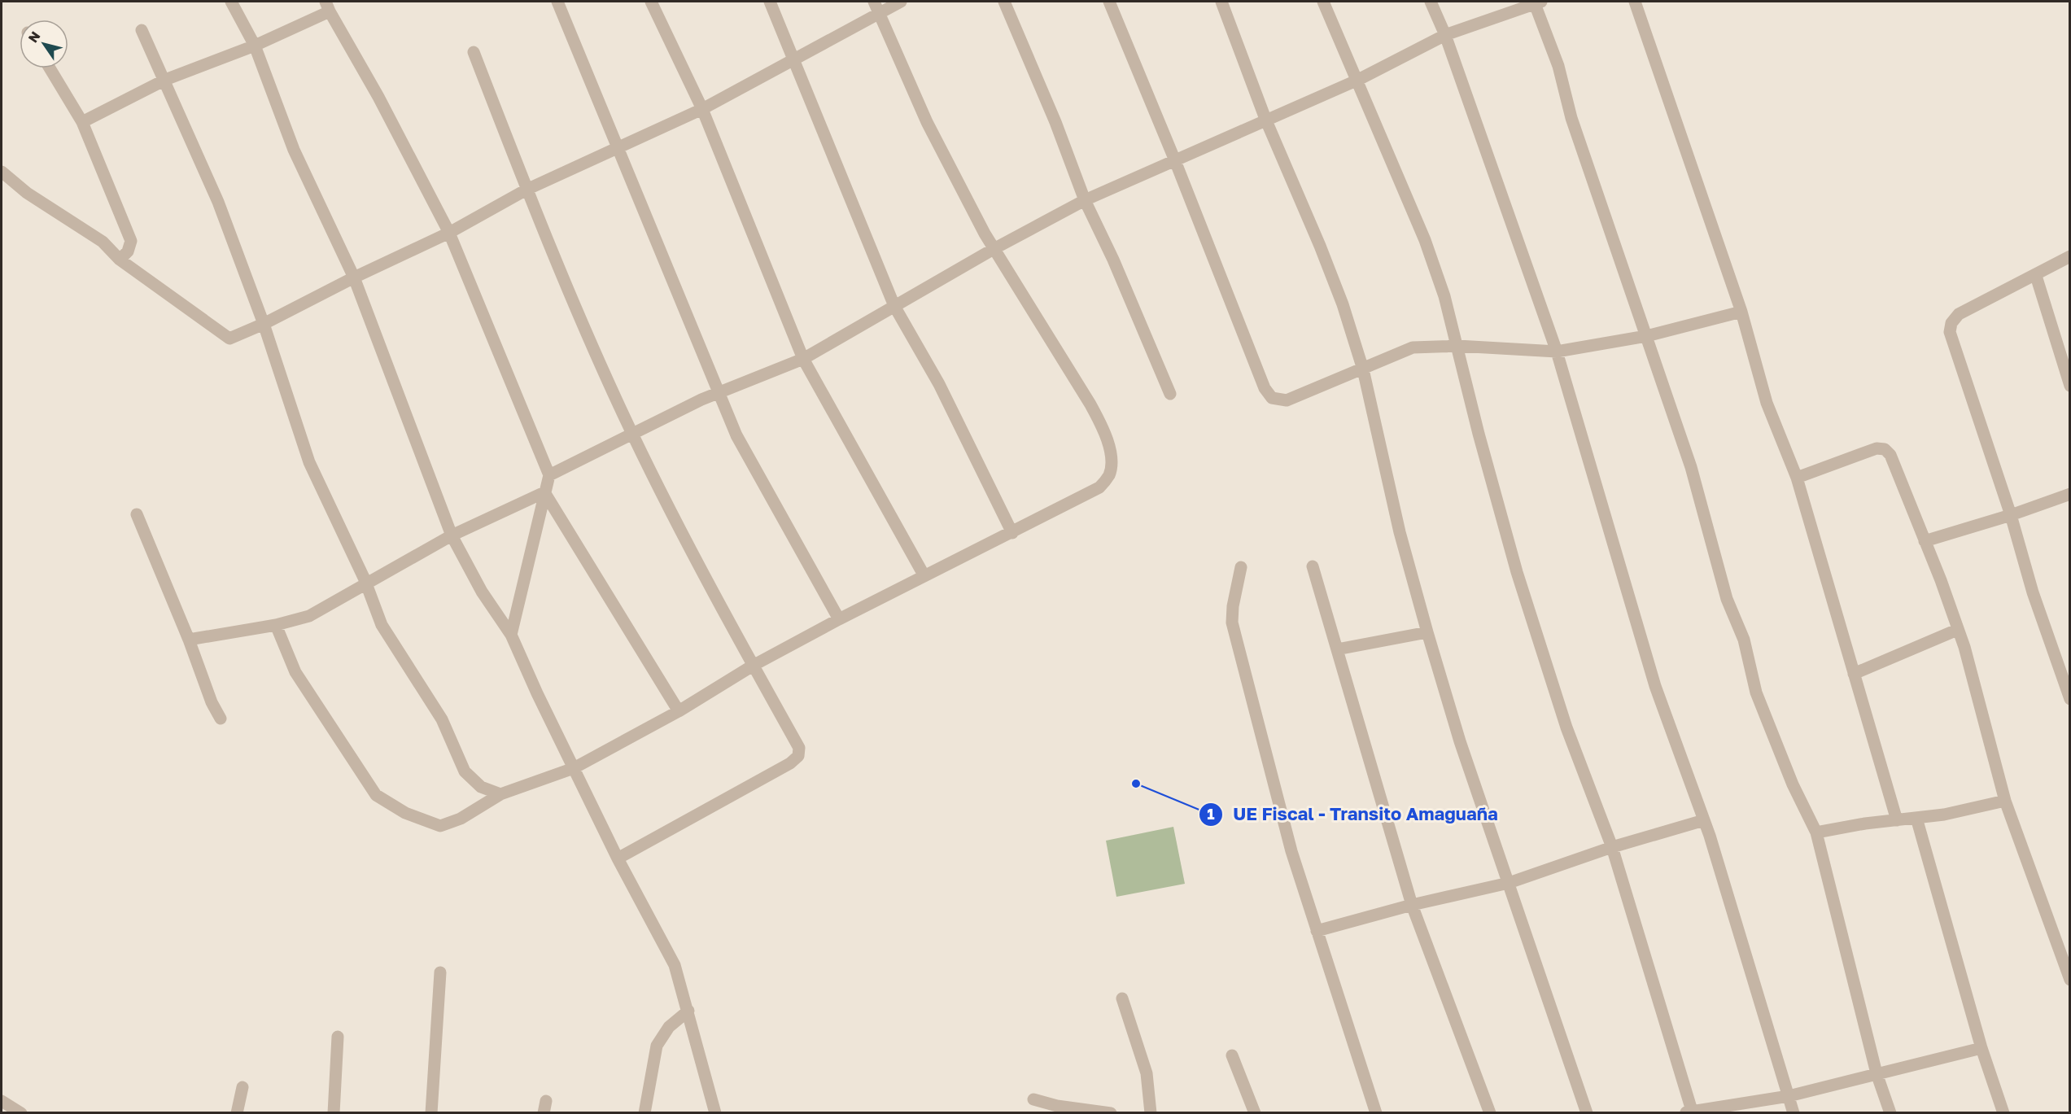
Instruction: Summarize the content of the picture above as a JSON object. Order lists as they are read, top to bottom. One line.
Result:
{"places":["UE Fiscal - Transito Amaguaña"],"north":"top left"}
